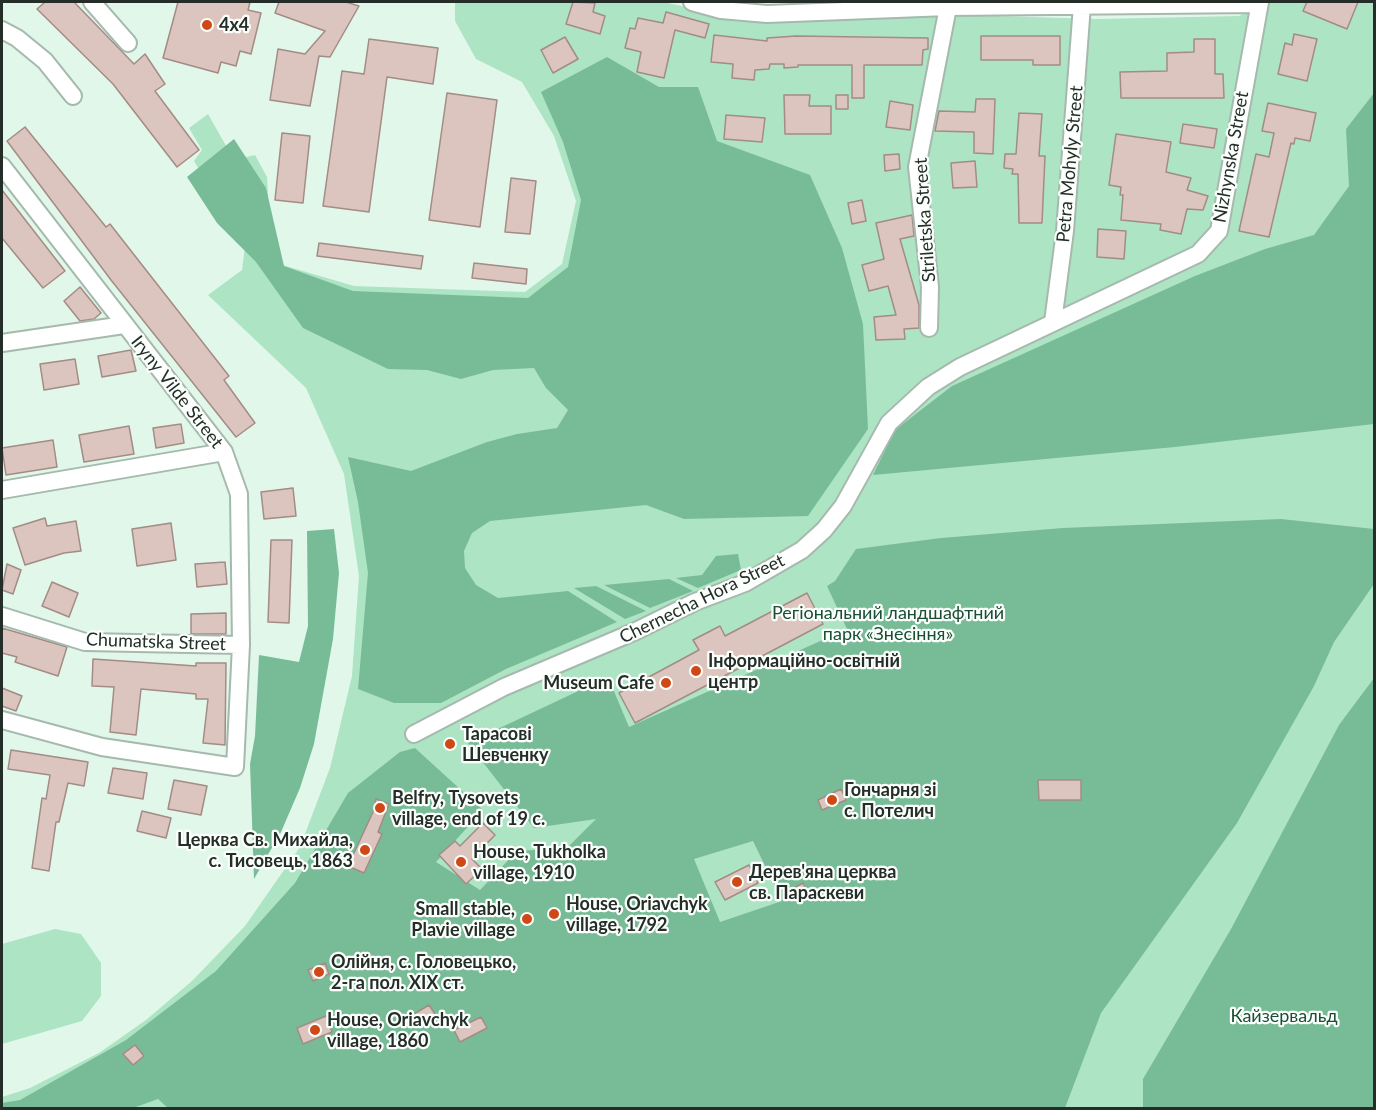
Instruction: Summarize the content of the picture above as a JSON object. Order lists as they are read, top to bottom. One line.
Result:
{"streets":{"street":["Nizhynska Street","Petra Mohyly Street","Striletska Street","Iryny Vilde Street","Chernecha Hora Street","Chumatska Street"]},"crossings":[["Nizhynska Street","Petra Mohyly Street"],["Nizhynska Street","Chernecha Hora Street"],["Petra Mohyly Street","Chernecha Hora Street"],["Iryny Vilde Street","Chumatska Street"]],"parks":["Регіональний ландшафтний парк «Знесіння»","Кайзервальд"],"places":["4х4","Інформаційно-освітній центр","Museum Cafe","Тарасові Шевченку","Гончарня зі с. Потелич","Belfry, Tysovets village, end of 19 c.","Церква Св. Михайла, с. Тисовець, 1863","House, Tukholka village, 1910","Дерев'яна церква св. Параскеви","House, Oriavchyk village, 1792","Small stable, Plavie village","Олійня, с. Головецько, 2-га пол. XIX ст.","House, Oriavchyk village, 1860"]}
